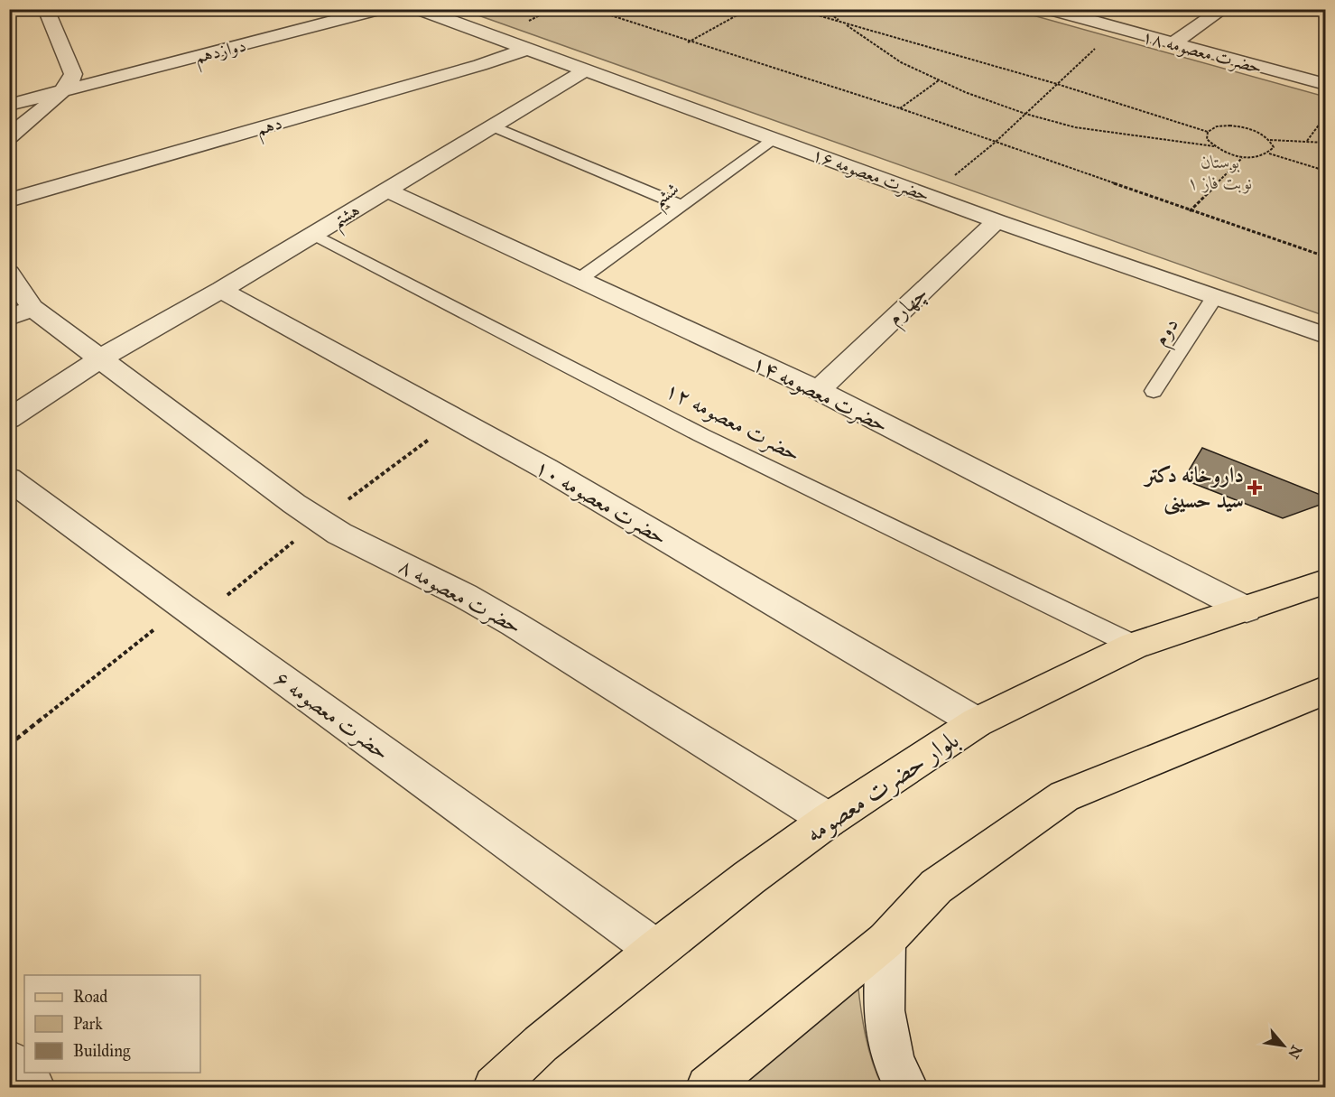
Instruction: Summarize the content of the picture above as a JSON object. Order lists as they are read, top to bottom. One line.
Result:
{"streets":{"main road":["بلوار حضرت معصومه"],"street":["دوازدهم","حضرت معصومه ۱۸","دهم","حضرت معصومه ۱۶","هشتم","چهارم","حضرت معصومه ۱۴","حضرت معصومه ۱۰","حضرت معصومه ۸","حضرت معصومه ۶"],"lane":["ششم","دوم","حضرت معصومه ۱۲"]},"crossings":[["دهم","حضرت معصومه ۱۶"],["حضرت معصومه ۱۶","ششم"],["حضرت معصومه ۱۶","هشتم"],["حضرت معصومه ۱۶","چهارم"],["حضرت معصومه ۱۶","دوم"],["ششم","حضرت معصومه ۱۴"],["هشتم","حضرت معصومه ۱۴"],["هشتم","حضرت معصومه ۱۲"],["هشتم","حضرت معصومه ۱۰"],["هشتم","حضرت معصومه ۸"],["چهارم","حضرت معصومه ۱۴"],["حضرت معصومه ۱۴","بلوار حضرت معصومه"],["حضرت معصومه ۱۲","بلوار حضرت معصومه"],["حضرت معصومه ۱۰","بلوار حضرت معصومه"],["حضرت معصومه ۸","بلوار حضرت معصومه"],["حضرت معصومه ۶","بلوار حضرت معصومه"]],"parks":["بوستان نوبت فاز ۱"],"places":{"health":["داروخانه دکتر سید حسینی"]},"legend":["Road","Park","Building"],"north":"bottom right"}
